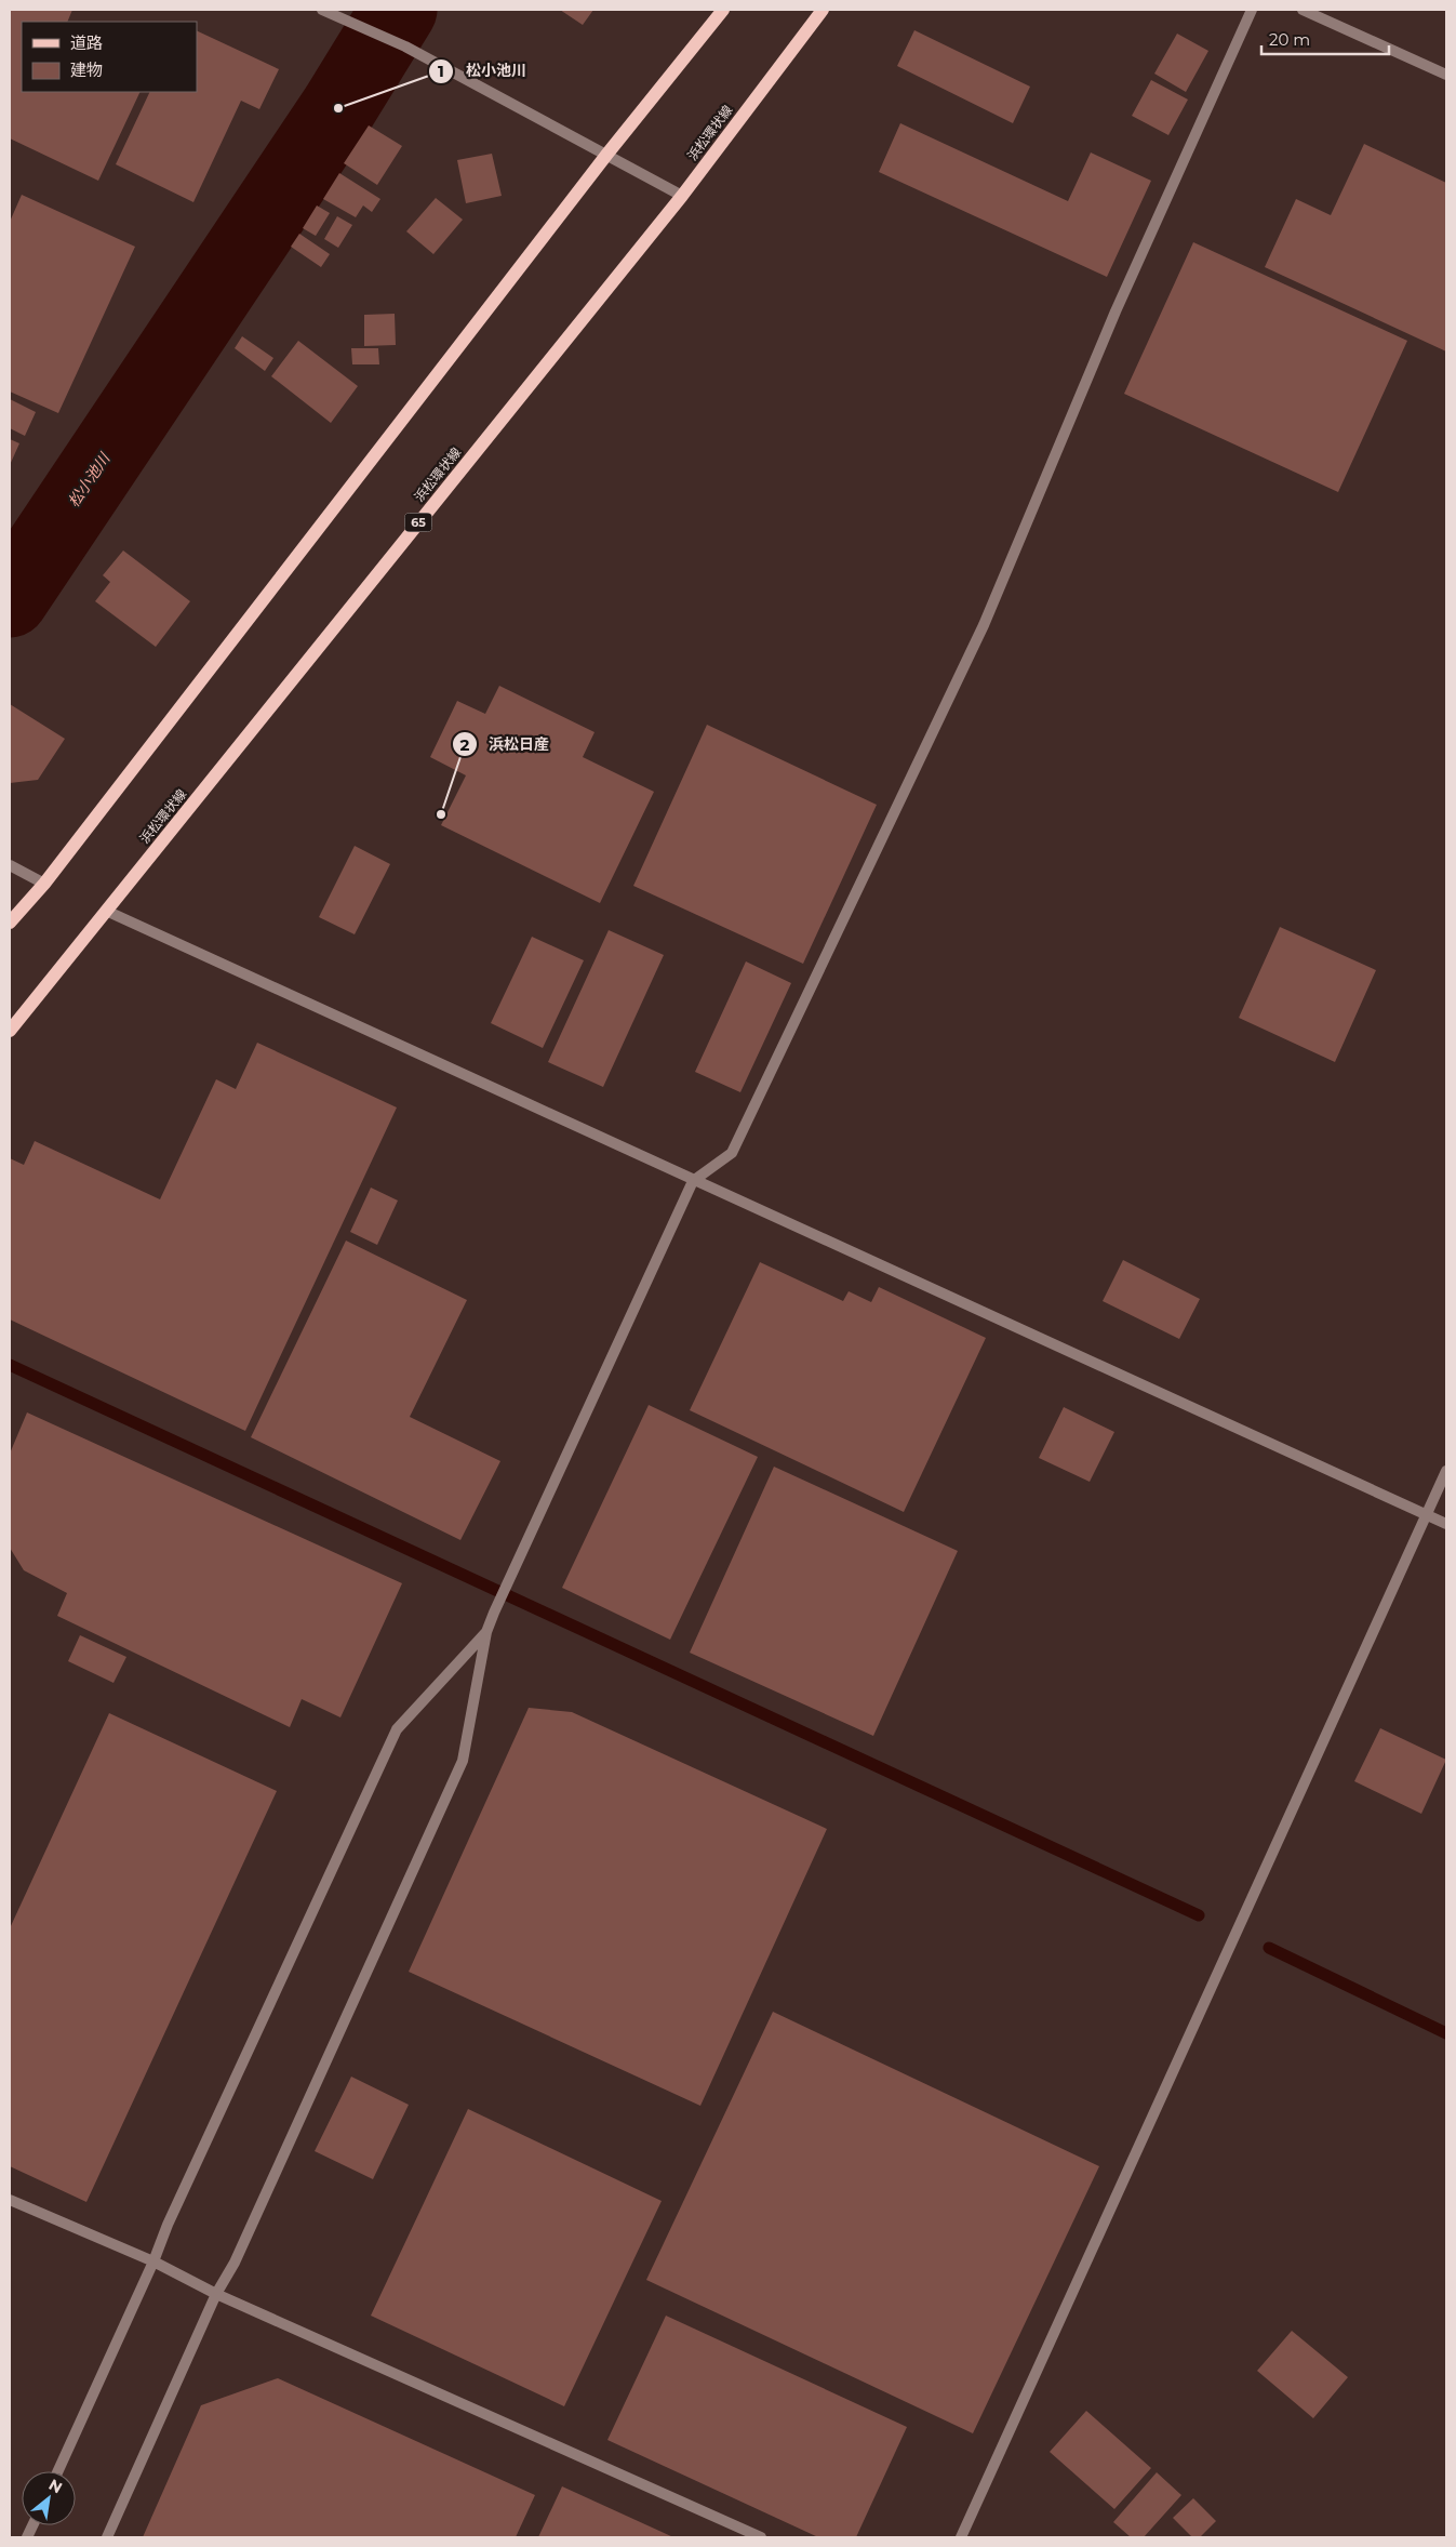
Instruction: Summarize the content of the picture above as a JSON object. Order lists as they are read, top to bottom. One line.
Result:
{"streets":{"main road":["浜松環状線","65"]},"water":["松小池川"],"places":["松小池川","浜松日産"],"legend":["道路","建物"],"scale_bar":"20 m","north":"top right"}
